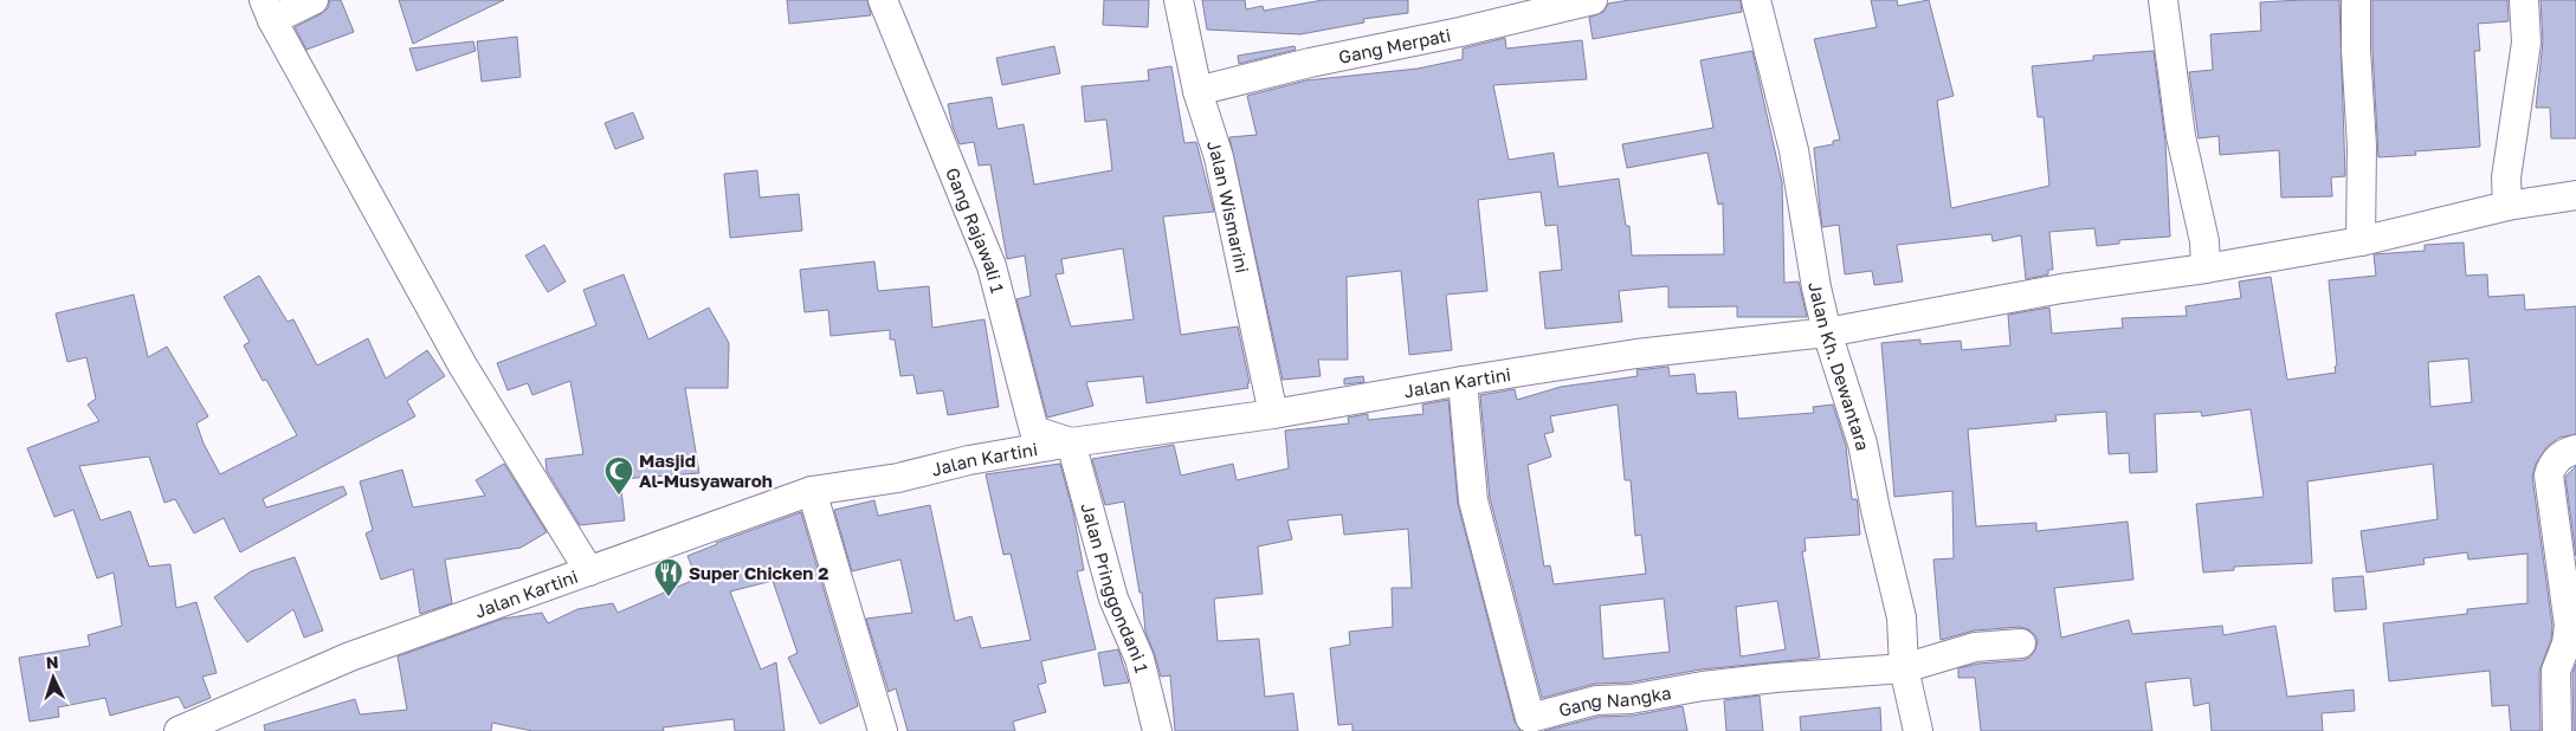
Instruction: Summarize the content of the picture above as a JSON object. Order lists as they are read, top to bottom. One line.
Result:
{"streets":{"street":["Gang Merpati","Jalan Wismarini","Gang Rajawali 1","Jalan Kh. Dewantara","Jalan Kartini","Jalan Pringgondani 1","Gang Nangka"]},"crossings":[["Gang Merpati","Jalan Wismarini"],["Jalan Wismarini","Jalan Kartini"],["Gang Rajawali 1","Jalan Kartini"],["Gang Rajawali 1","Jalan Pringgondani 1"],["Jalan Kh. Dewantara","Jalan Kartini"],["Jalan Kh. Dewantara","Gang Nangka"],["Jalan Kartini","Jalan Pringgondani 1"],["Jalan Kartini","Gang Nangka"]],"places":{"mosque":["Masjid Al-Musyawaroh"],"restaurant":["Super Chicken 2"]},"north":"top"}
